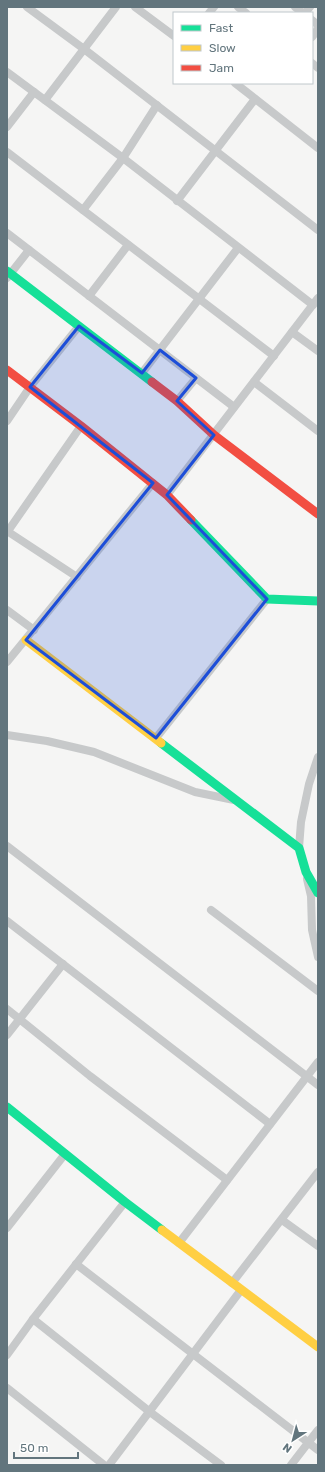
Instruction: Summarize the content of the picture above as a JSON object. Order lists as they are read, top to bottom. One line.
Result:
{"legend":["Fast","Slow","Jam"],"scale_bar":"50 m","north":"bottom left"}
